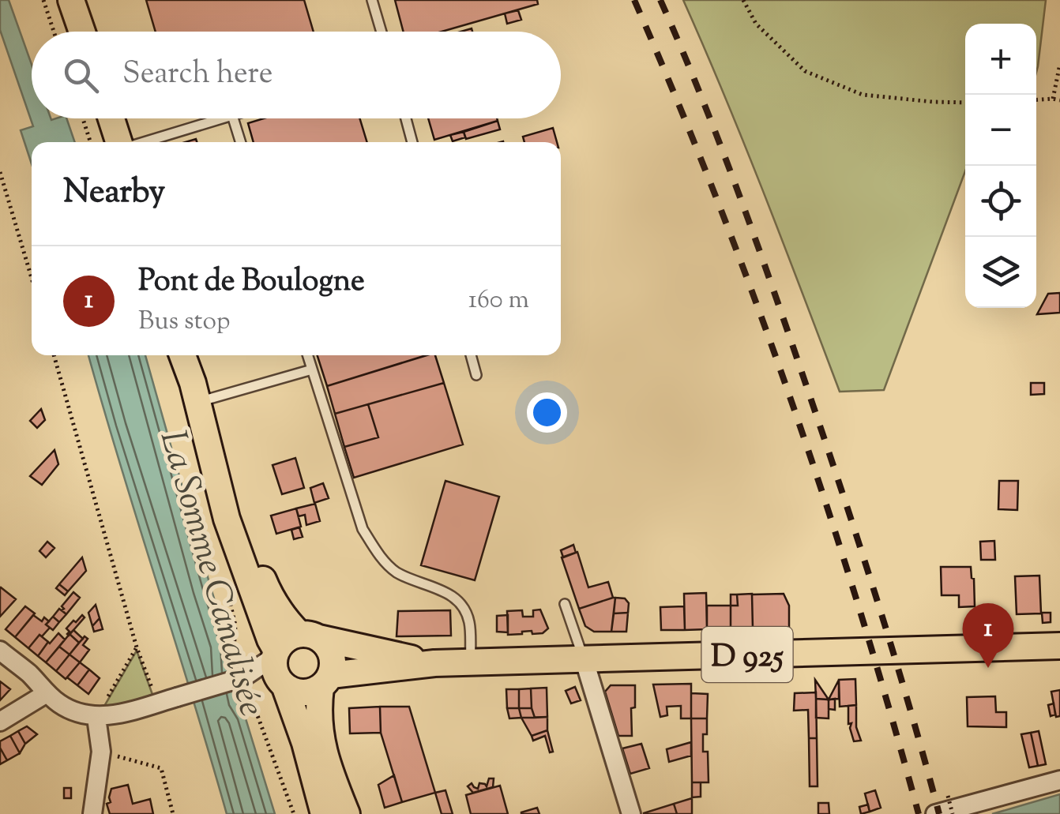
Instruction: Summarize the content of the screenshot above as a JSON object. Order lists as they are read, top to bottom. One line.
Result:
{"streets":{"main road":["D 925"]},"water":["La Somme Canalisée"],"page":{"map_buttons":["+","−"],"search":"Search here","heading":"Nearby","list":[{"mark":"1","name":"Pont de Boulogne","note":"Bus stop","value":"160 m"}],"pins":"1"}}
